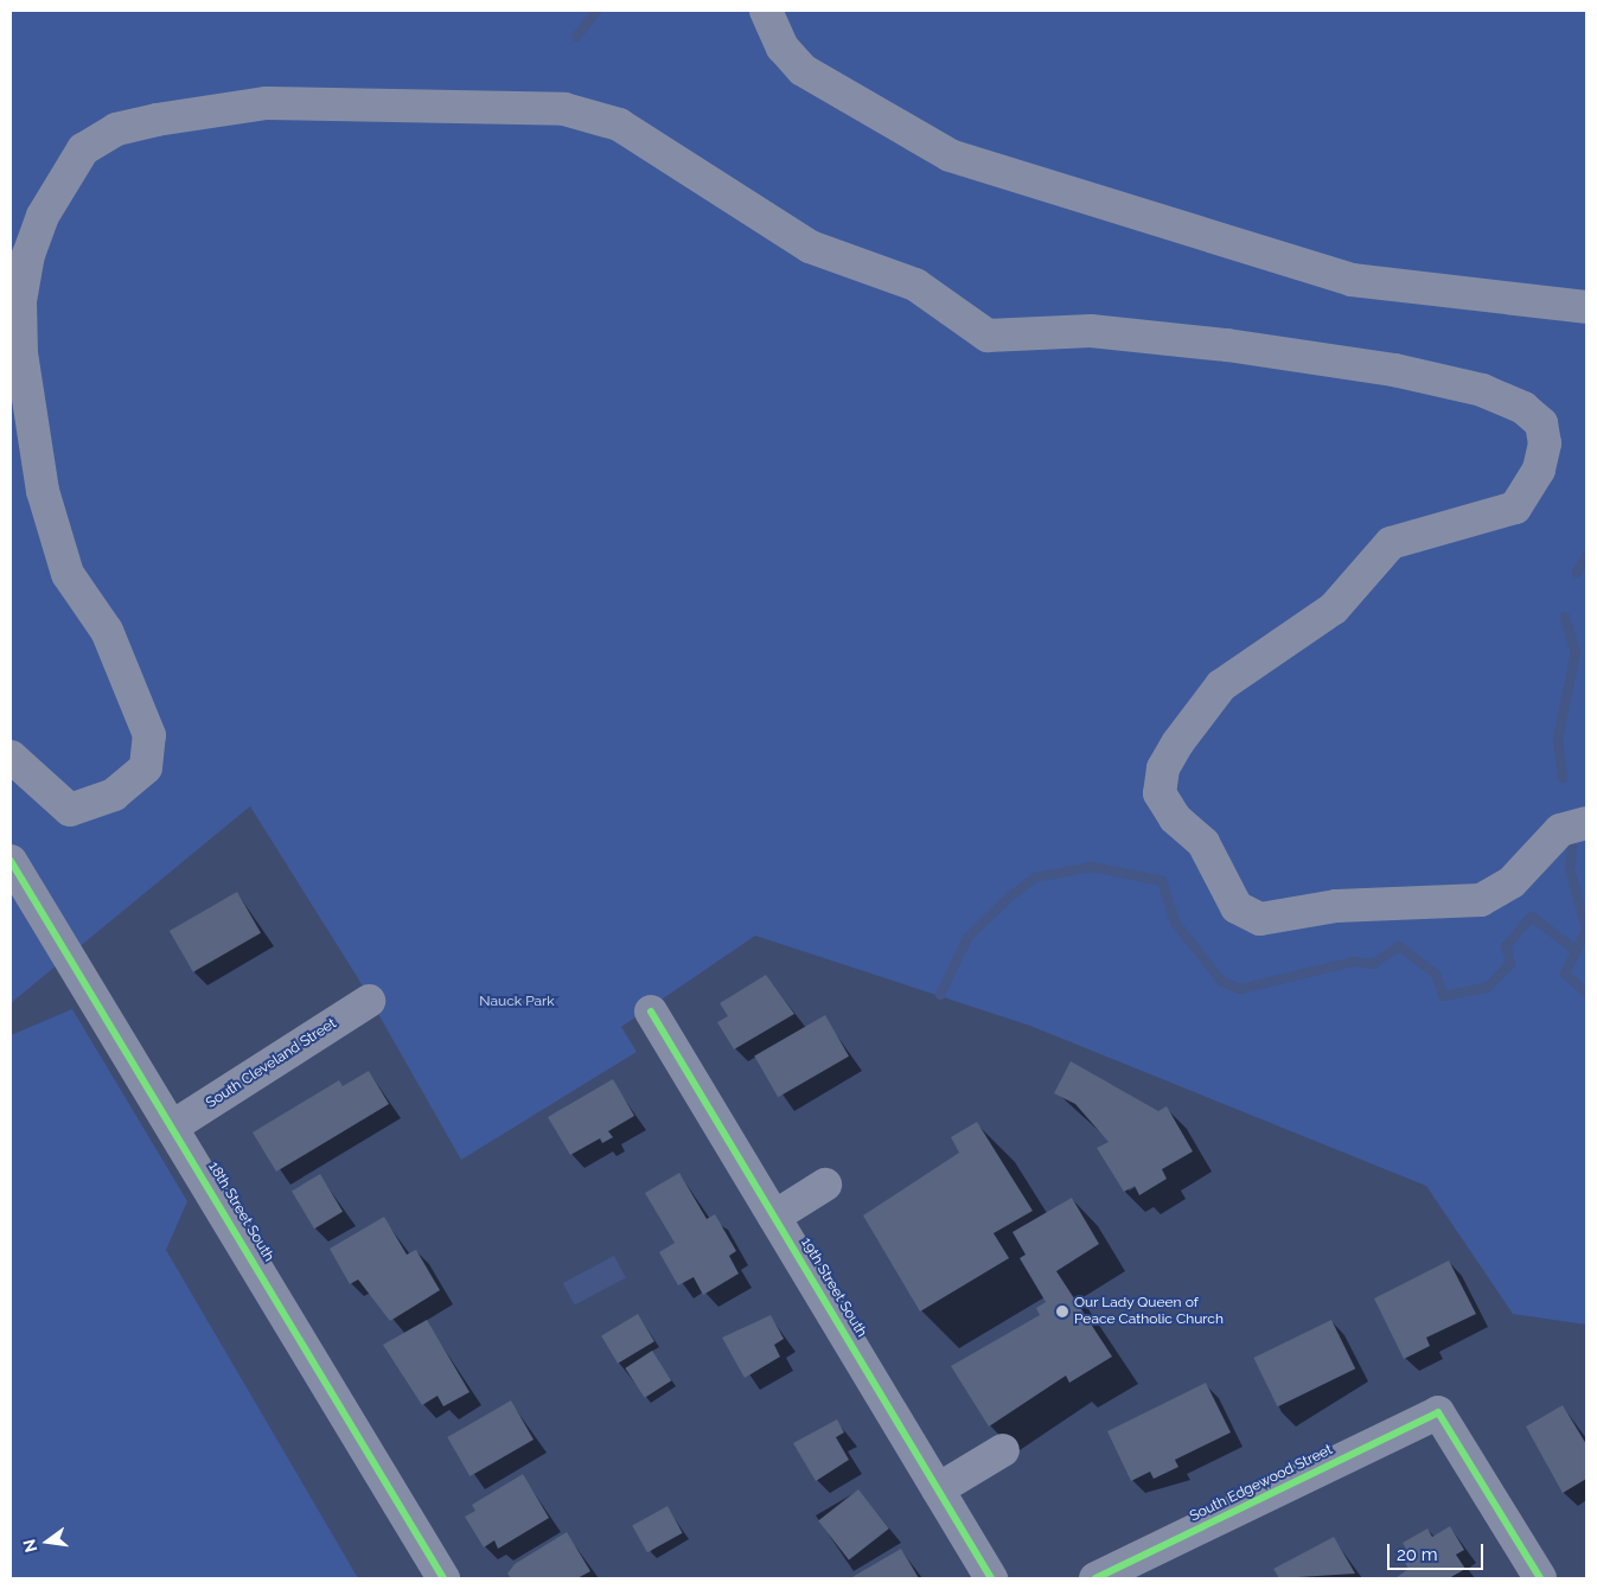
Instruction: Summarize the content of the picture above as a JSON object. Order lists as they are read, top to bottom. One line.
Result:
{"streets":{"street":["South Cleveland Street","18th Street South","19th Street South","South Edgewood Street"]},"crossings":[["South Cleveland Street","18th Street South"]],"parks":["Nauck Park"],"places":["Our Lady Queen of Peace Catholic Church"],"scale_bar":"20 m","north":"left"}
